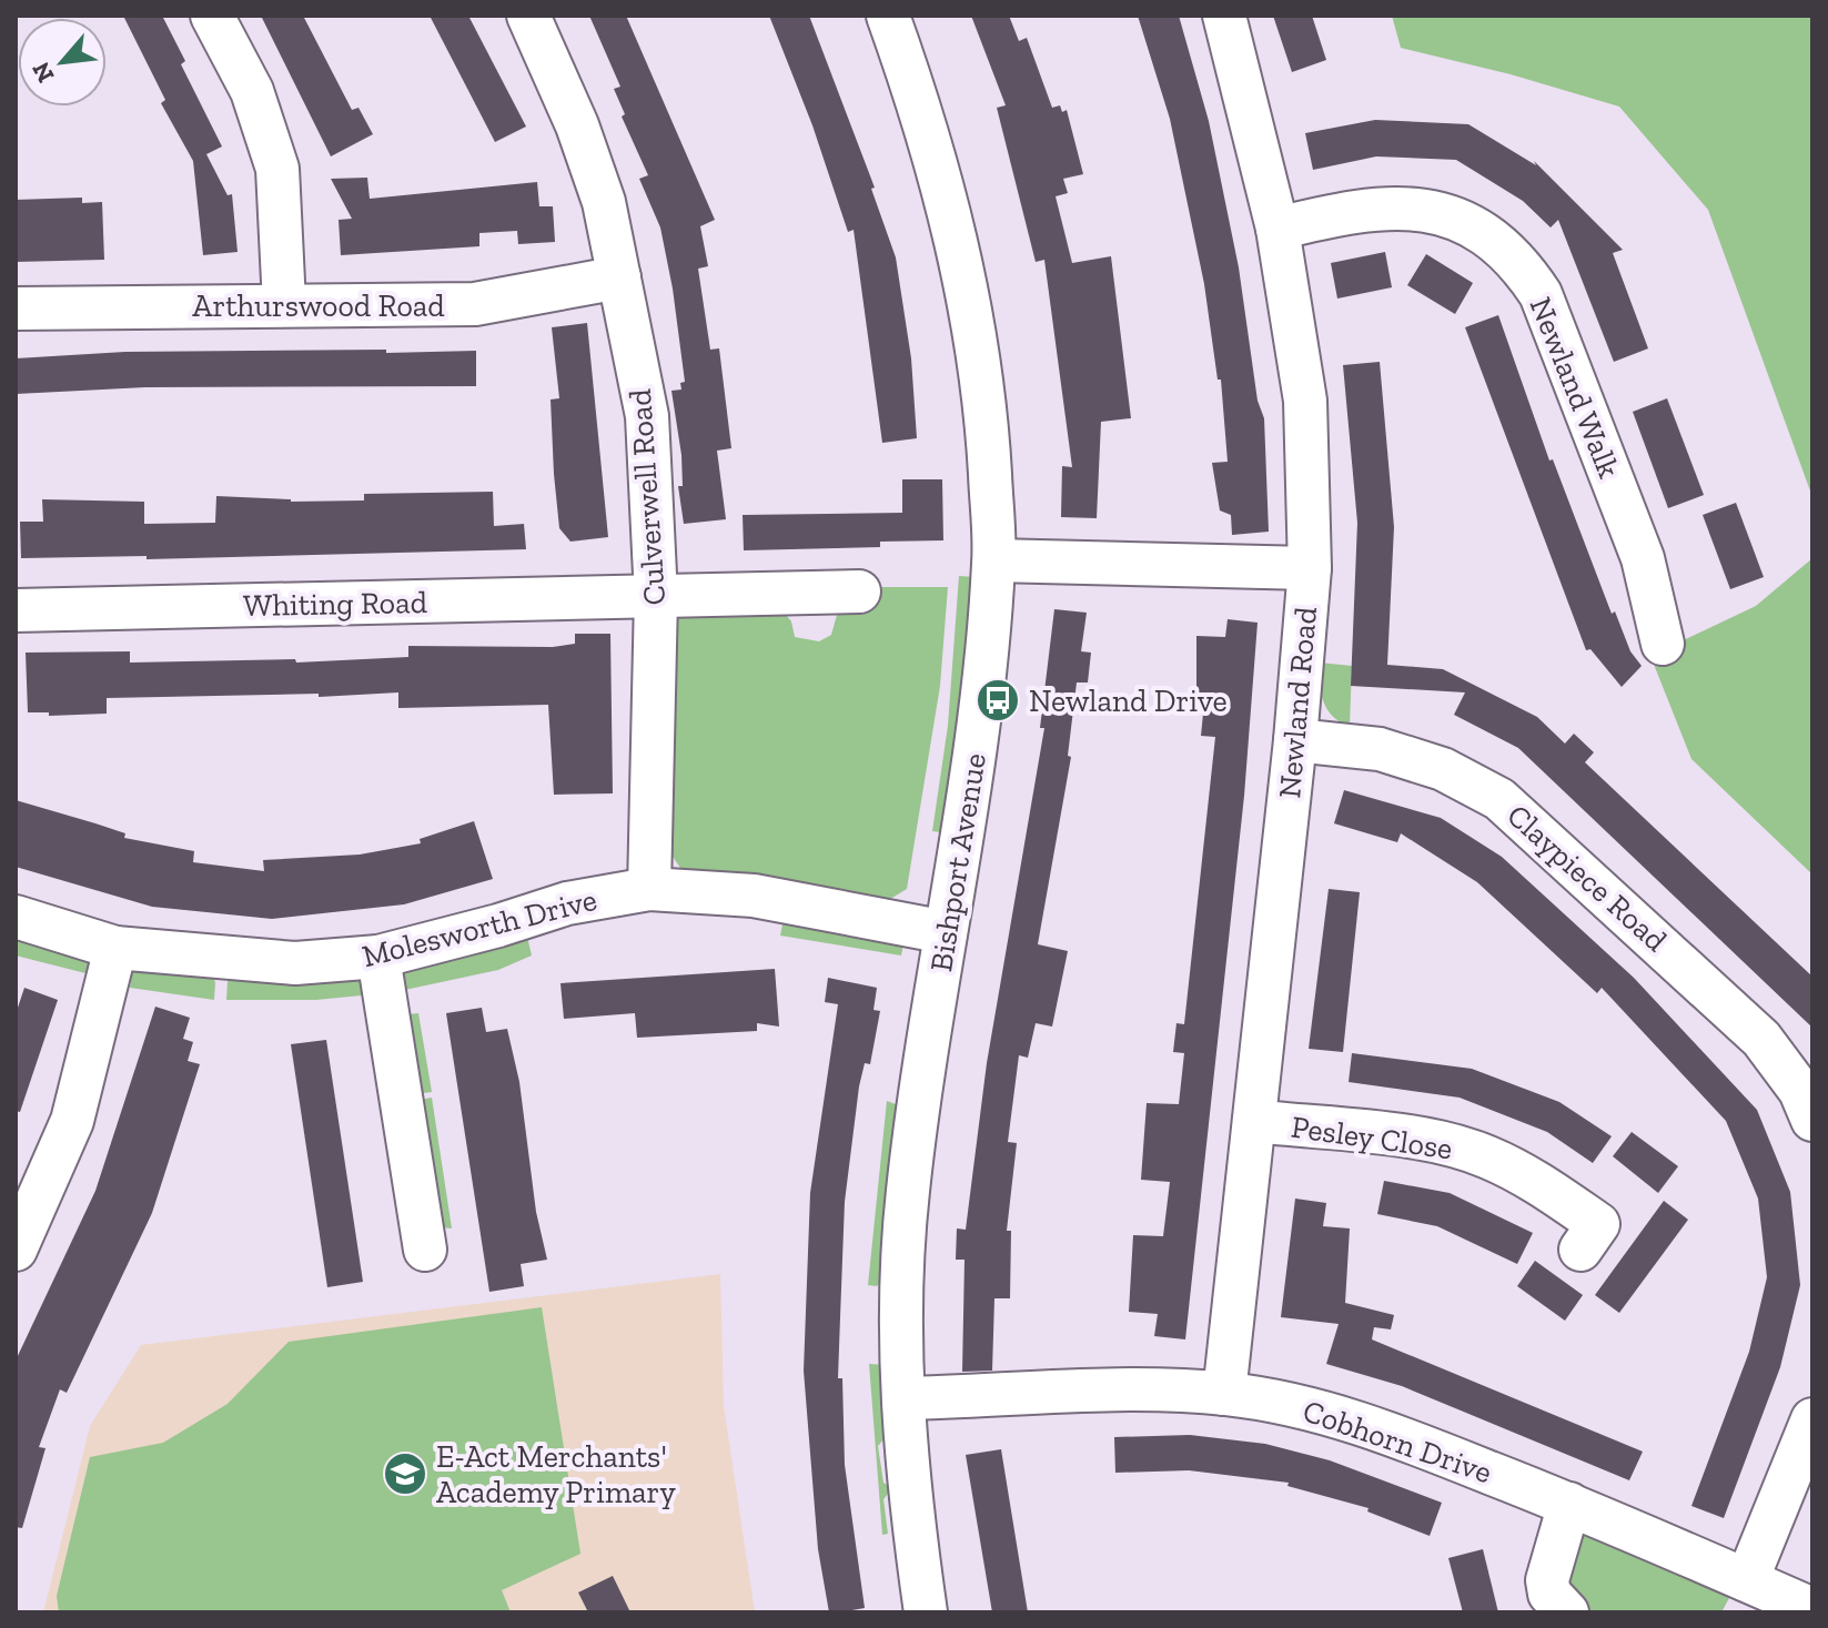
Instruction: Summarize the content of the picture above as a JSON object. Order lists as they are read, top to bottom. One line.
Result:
{"streets":{"street":["Arthurswood Road","Newland Walk","Culverwell Road","Whiting Road","Newland Road","Bishport Avenue","Claypiece Road","Molesworth Drive","Pesley Close","Cobhorn Drive"]},"crossings":[["Arthurswood Road","Culverwell Road"],["Newland Walk","Newland Road"],["Culverwell Road","Whiting Road"],["Culverwell Road","Molesworth Drive"],["Newland Road","Claypiece Road"],["Newland Road","Pesley Close"],["Newland Road","Cobhorn Drive"],["Bishport Avenue","Molesworth Drive"],["Bishport Avenue","Cobhorn Drive"]],"places":{"bus stop":["Newland Drive"],"school or university":["E-Act Merchants' Academy Primary"]},"north":"bottom left"}
